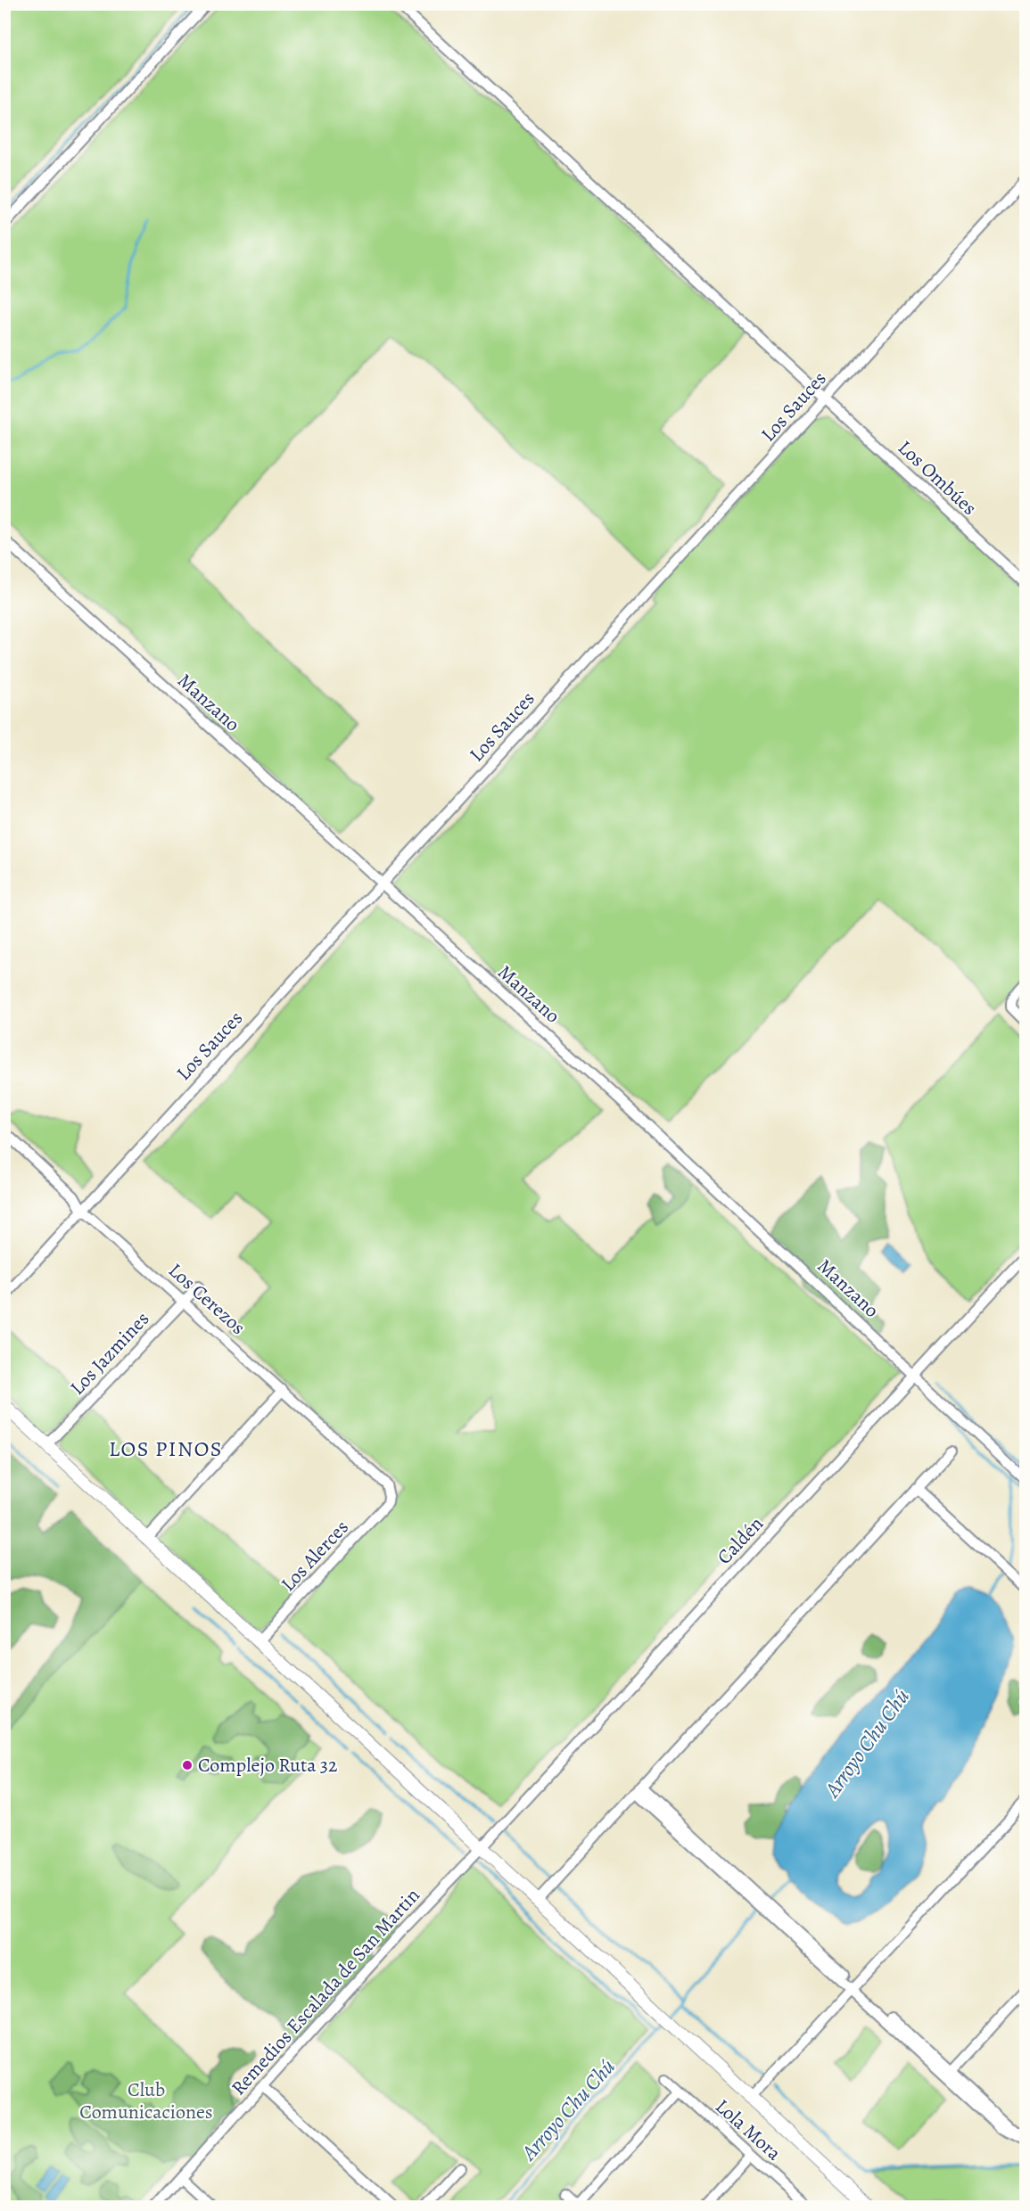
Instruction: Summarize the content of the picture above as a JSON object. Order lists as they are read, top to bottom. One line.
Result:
{"streets":{"street":["Los Sauces","Los Ombúes","Manzano","Los Cerezos","Los Jazmines","Caldén","Los Alerces","Remedios Escalada de San Martin","Lola Mora"]},"crossings":[["Los Sauces","Los Ombúes"],["Los Sauces","Manzano"],["Los Sauces","Los Cerezos"],["Manzano","Caldén"],["Los Cerezos","Los Jazmines"],["Los Cerezos","Los Alerces"],["Caldén","Remedios Escalada de San Martin"]],"districts":["LOS PINOS"],"water":["Arroyo Chu Chú"],"parks":["Club Comunicaciones"],"places":["Complejo Ruta 32"]}
